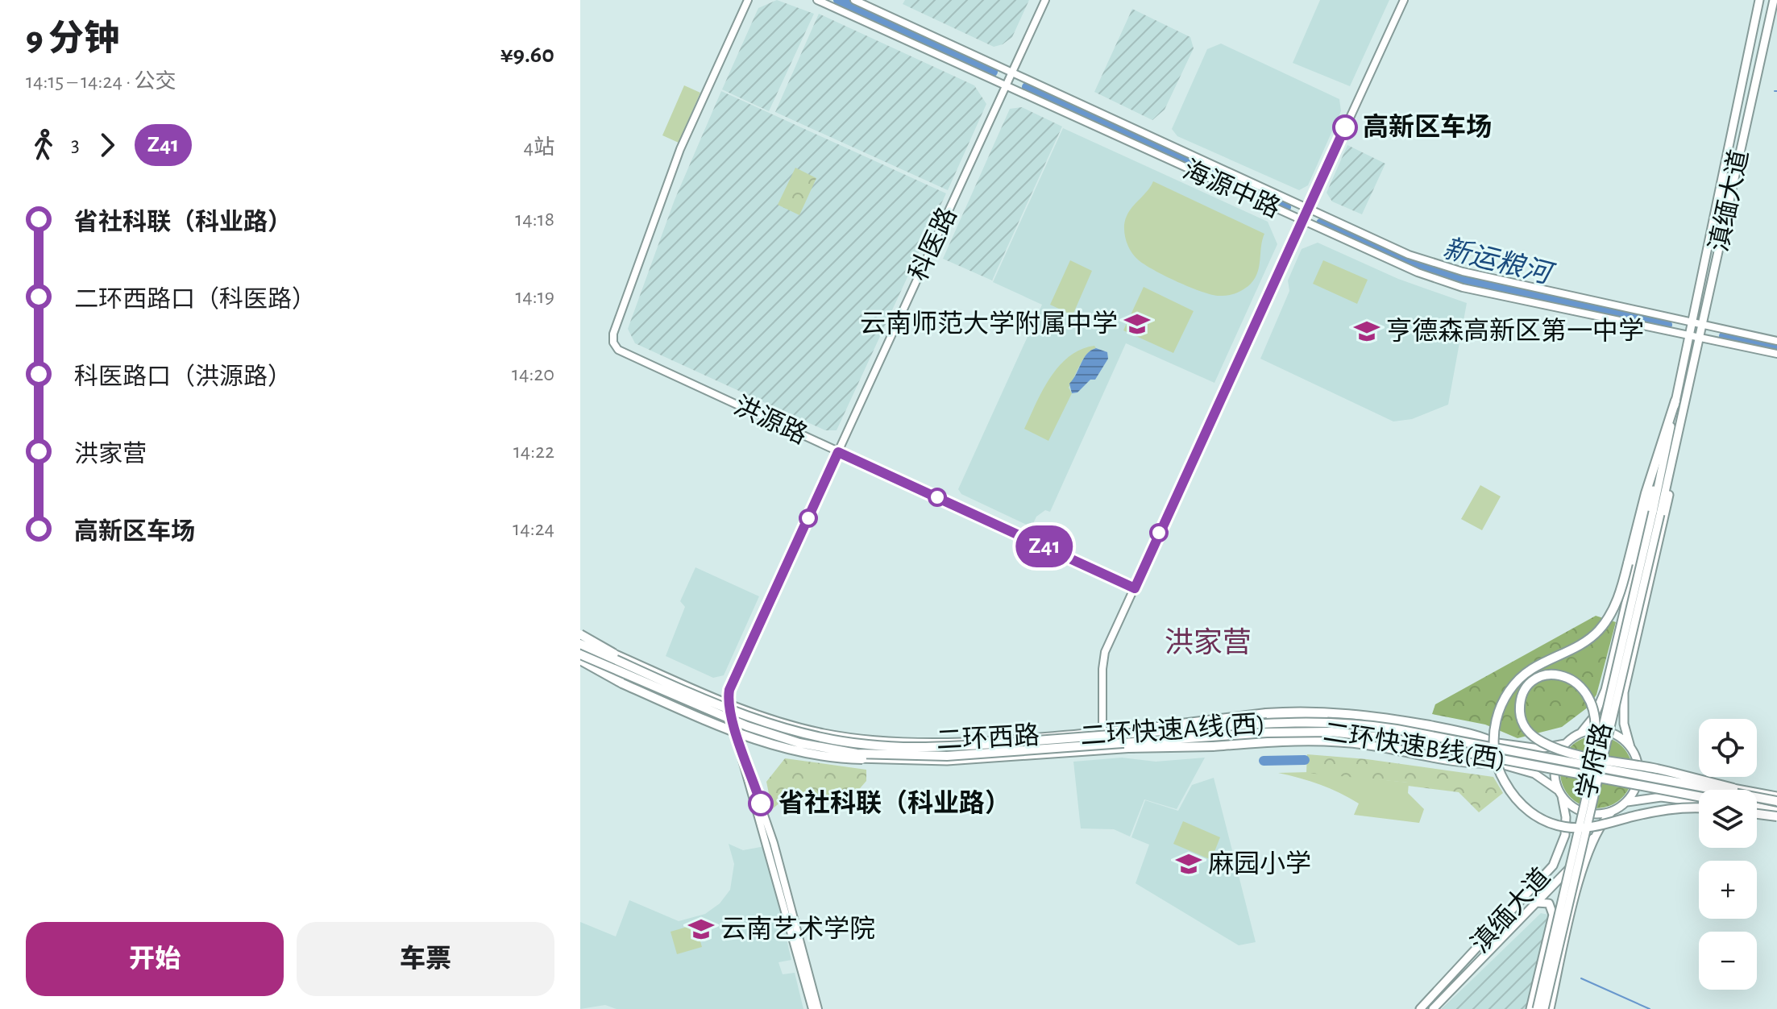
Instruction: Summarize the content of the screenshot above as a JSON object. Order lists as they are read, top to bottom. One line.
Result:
{"streets":{"highway":["二环快速A线(西)","二环快速B线(西)"],"main road":["滇缅大道","二环西路","学府路"],"street":["海源中路","科医路","洪源路"]},"crossings":[["海源中路","滇缅大道"],["海源中路","科医路"],["滇缅大道","二环西路"],["滇缅大道","学府路"],["科医路","洪源路"],["科医路","二环西路"],["二环西路","学府路"]],"districts":["洪家营"],"water":["新运粮河"],"places":{"other":["高新区车场","省社科联（科业路）"],"school or university":["云南师范大学附属中学","亨德森高新区第一中学","麻园小学","云南艺术学院"]},"lines":["bus line Z41"],"page":{"heading":["9 分钟","14:15 – 14:24 · 公交","¥9.60"],"on_map":"Z41","legs":["3","Z41","4站"],"list":[{"name":"省社科联（科业路）","value":"14:18"},{"name":"二环西路口（科医路）","value":"14:19"},{"name":"科医路口（洪源路）","value":"14:20"},{"name":"洪家营","value":"14:22"},{"name":"高新区车场","value":"14:24"}],"map_buttons":["+","−"],"buttons":["开始","车票"]}}
